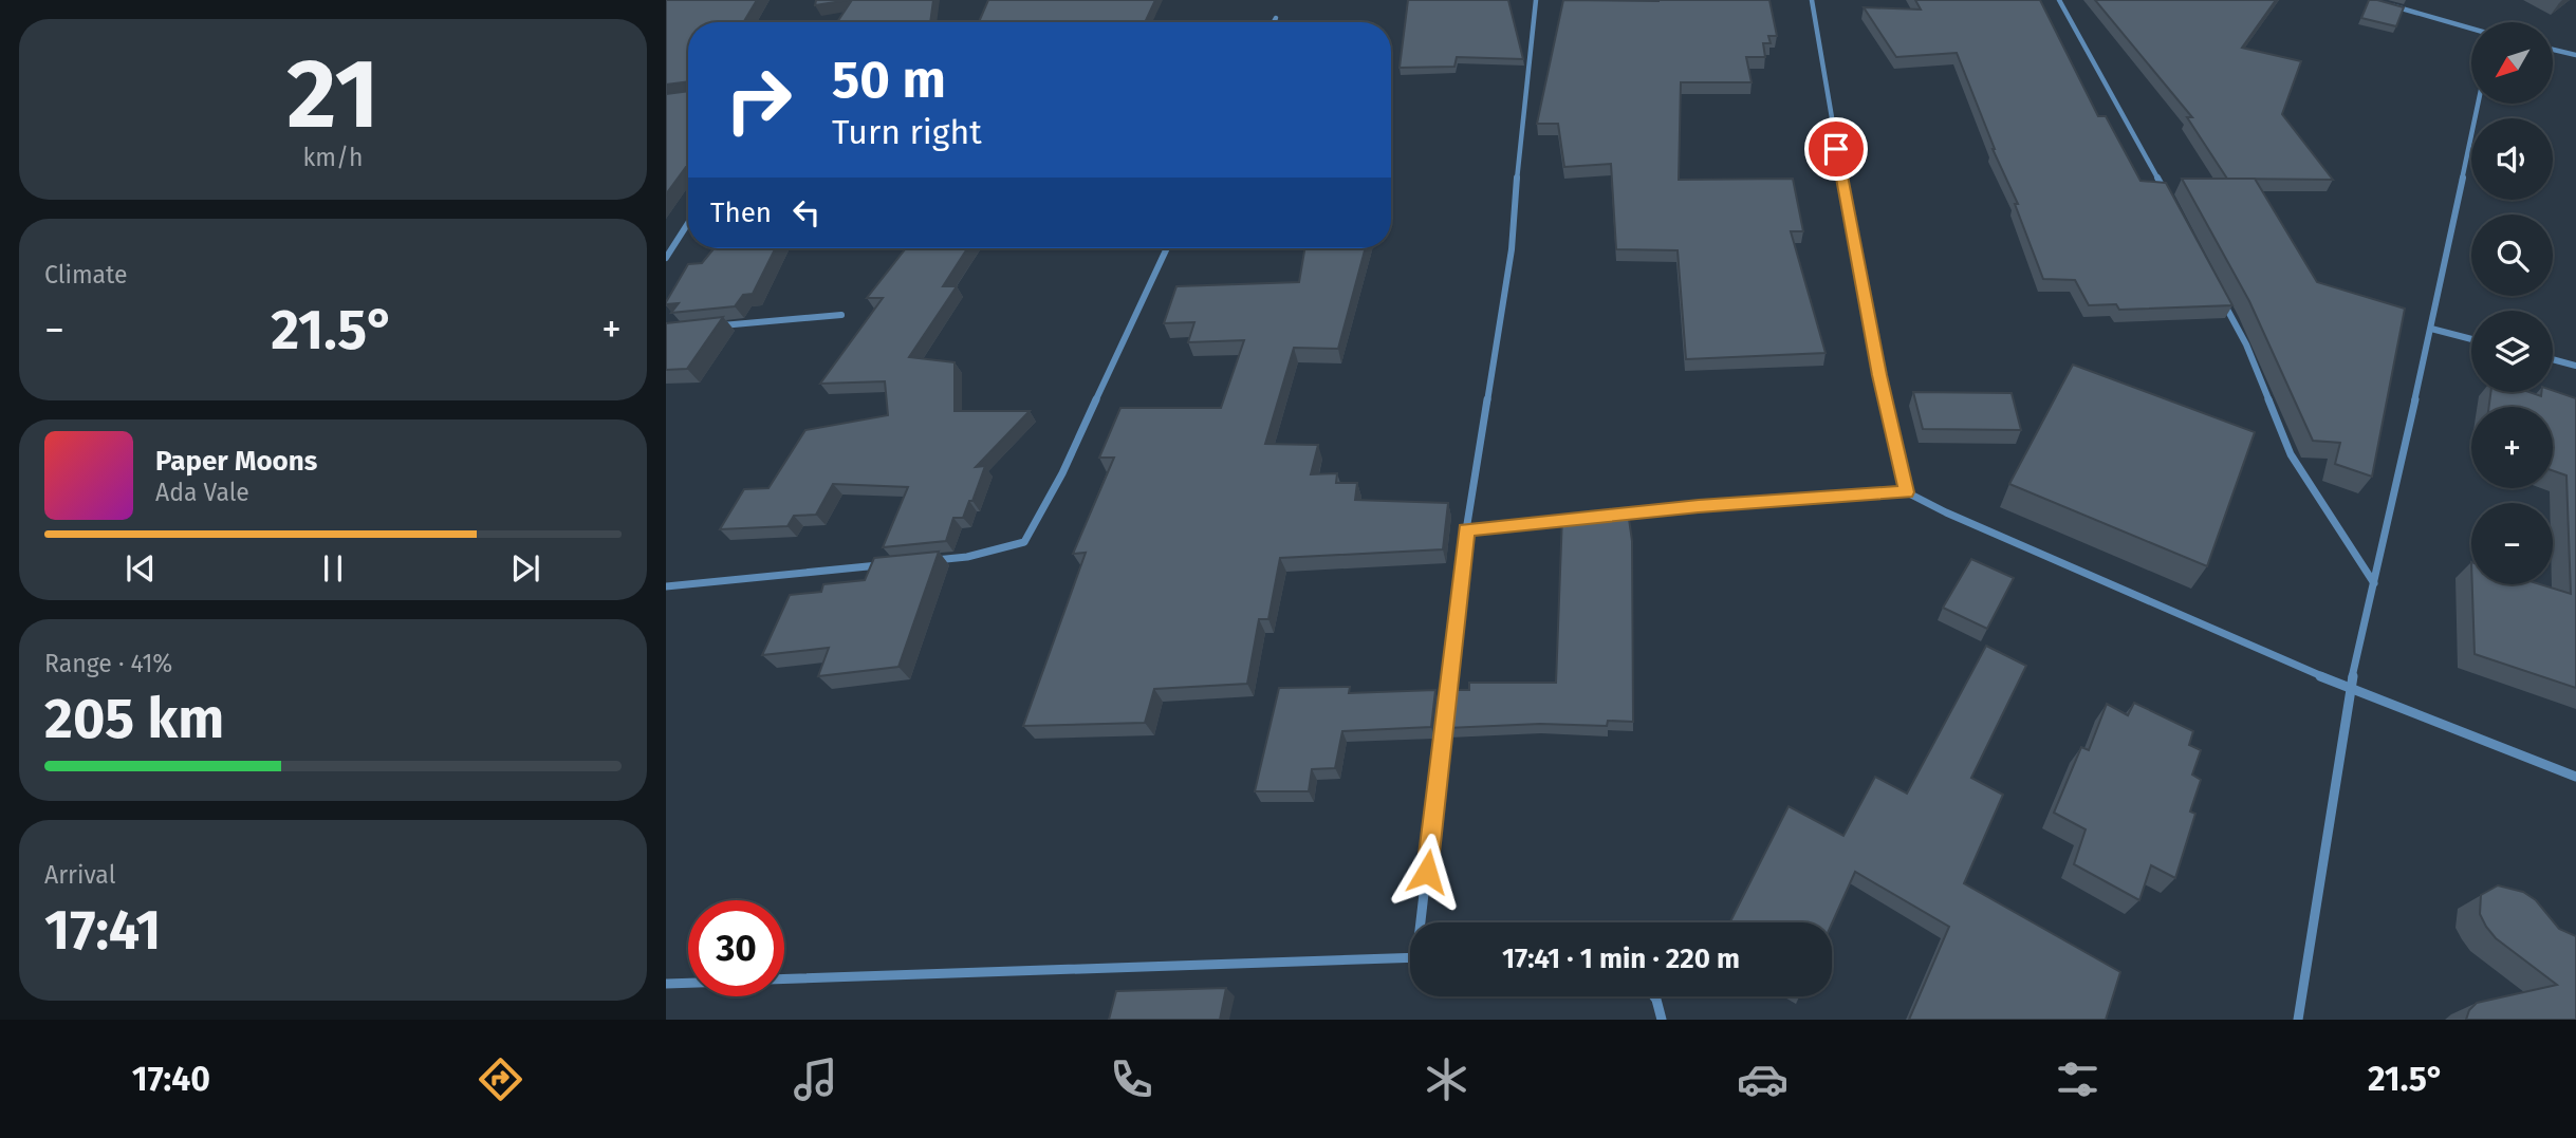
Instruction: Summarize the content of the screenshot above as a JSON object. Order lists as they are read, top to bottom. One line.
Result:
{"north":"bottom left","page":{"tile":[["21","km/h"],"Climate",["Range · 41%","205 km"],["Arrival","17:41"]],"map_buttons":["+","−"],"turn":["50 m","Turn right"],"then":"Then","heat":["−","21.5°","+"],"song":["Paper Moons","Ada Vale"],"limit":"30","trip":"17:41 · 1 min · 220 m","tabs":["17:40","21.5°"]}}
